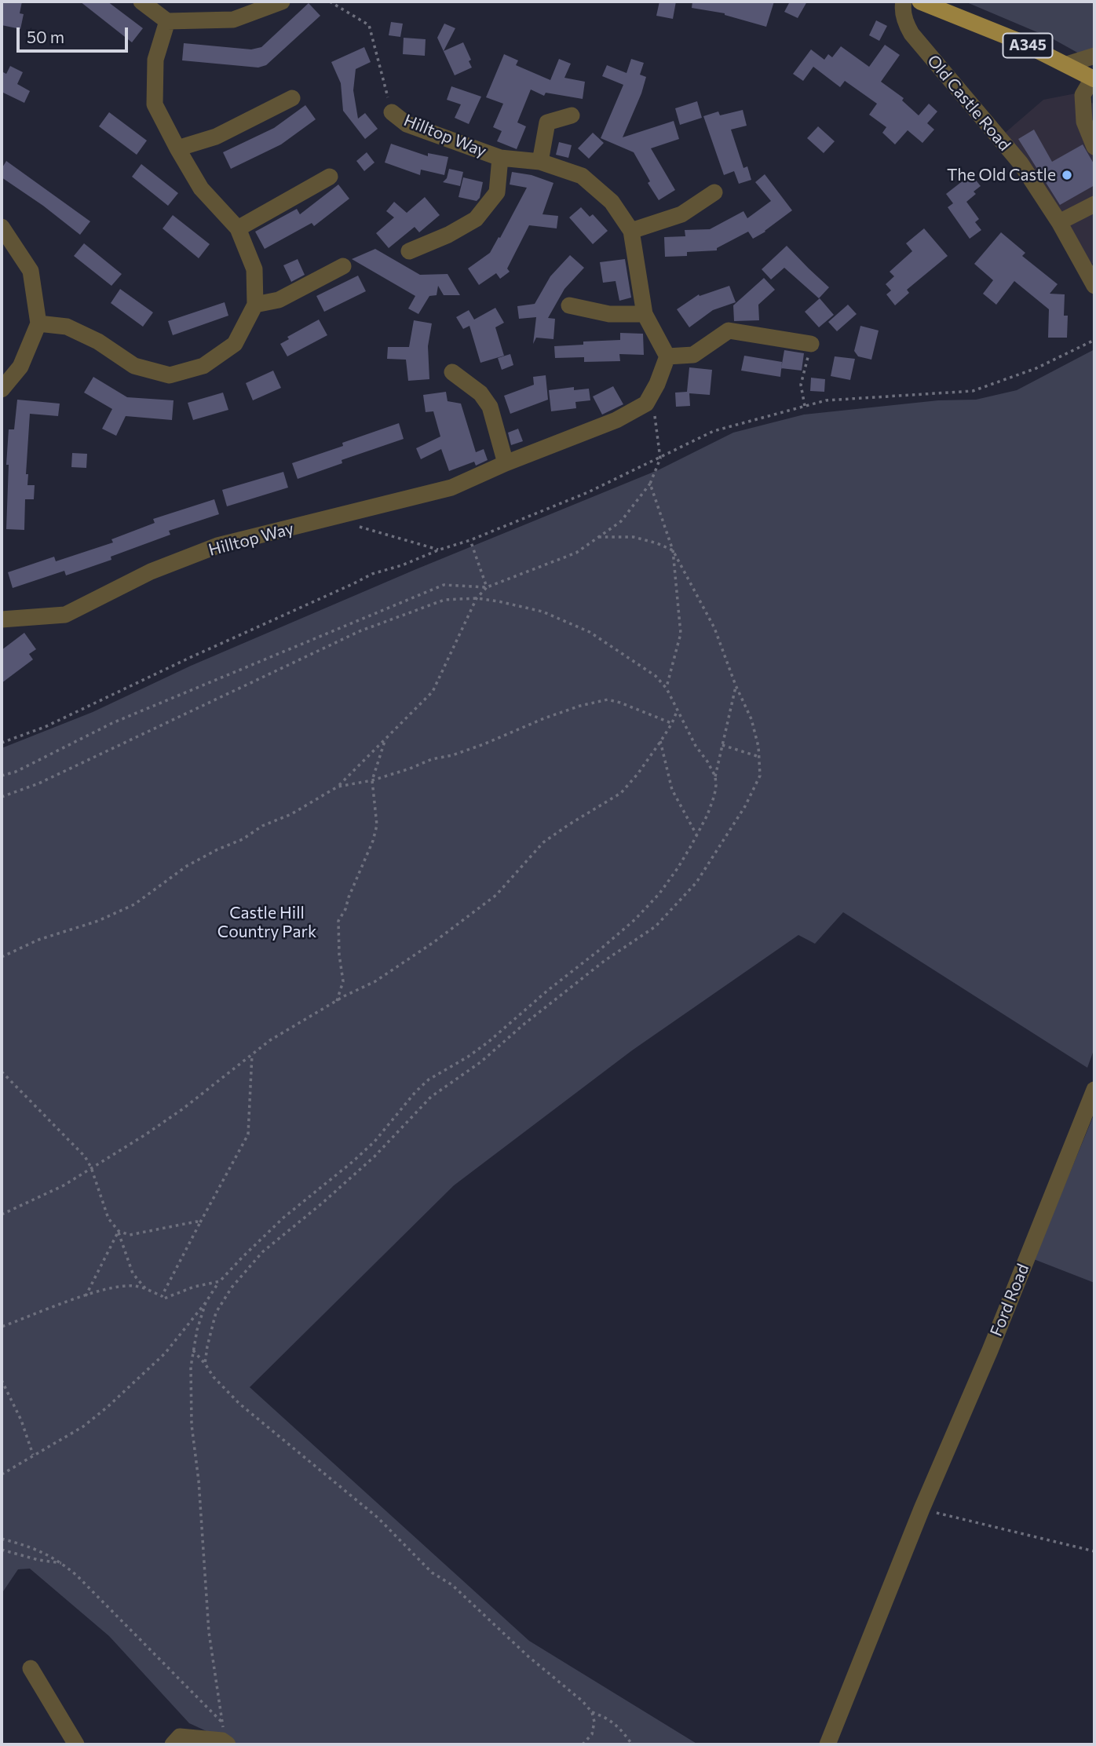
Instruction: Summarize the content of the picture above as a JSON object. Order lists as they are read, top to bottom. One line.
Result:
{"streets":{"main road":["A345"],"street":["Old Castle Road","Hilltop Way","Ford Road"]},"parks":["Castle Hill Country Park"],"places":["The Old Castle"],"scale_bar":"50 m"}
